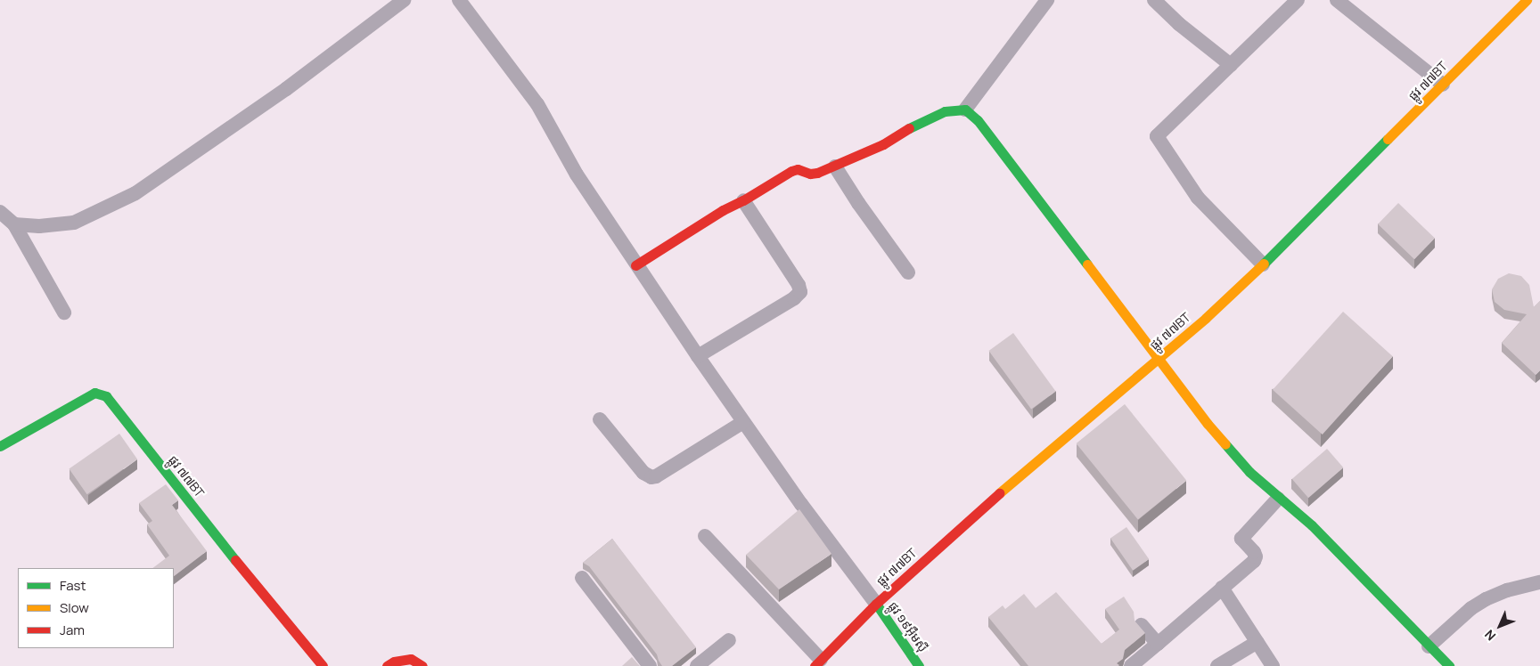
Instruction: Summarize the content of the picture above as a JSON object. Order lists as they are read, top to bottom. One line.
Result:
{"streets":{"street":["ផ្លូវ ៧៧BT","ផ្លូវ ១៩អ៊ឹមស៊ី"]},"crossings":[["ផ្លូវ ៧៧BT","ផ្លូវ ១៩អ៊ឹមស៊ី"]],"legend":["Fast","Slow","Jam"],"north":"bottom left"}
